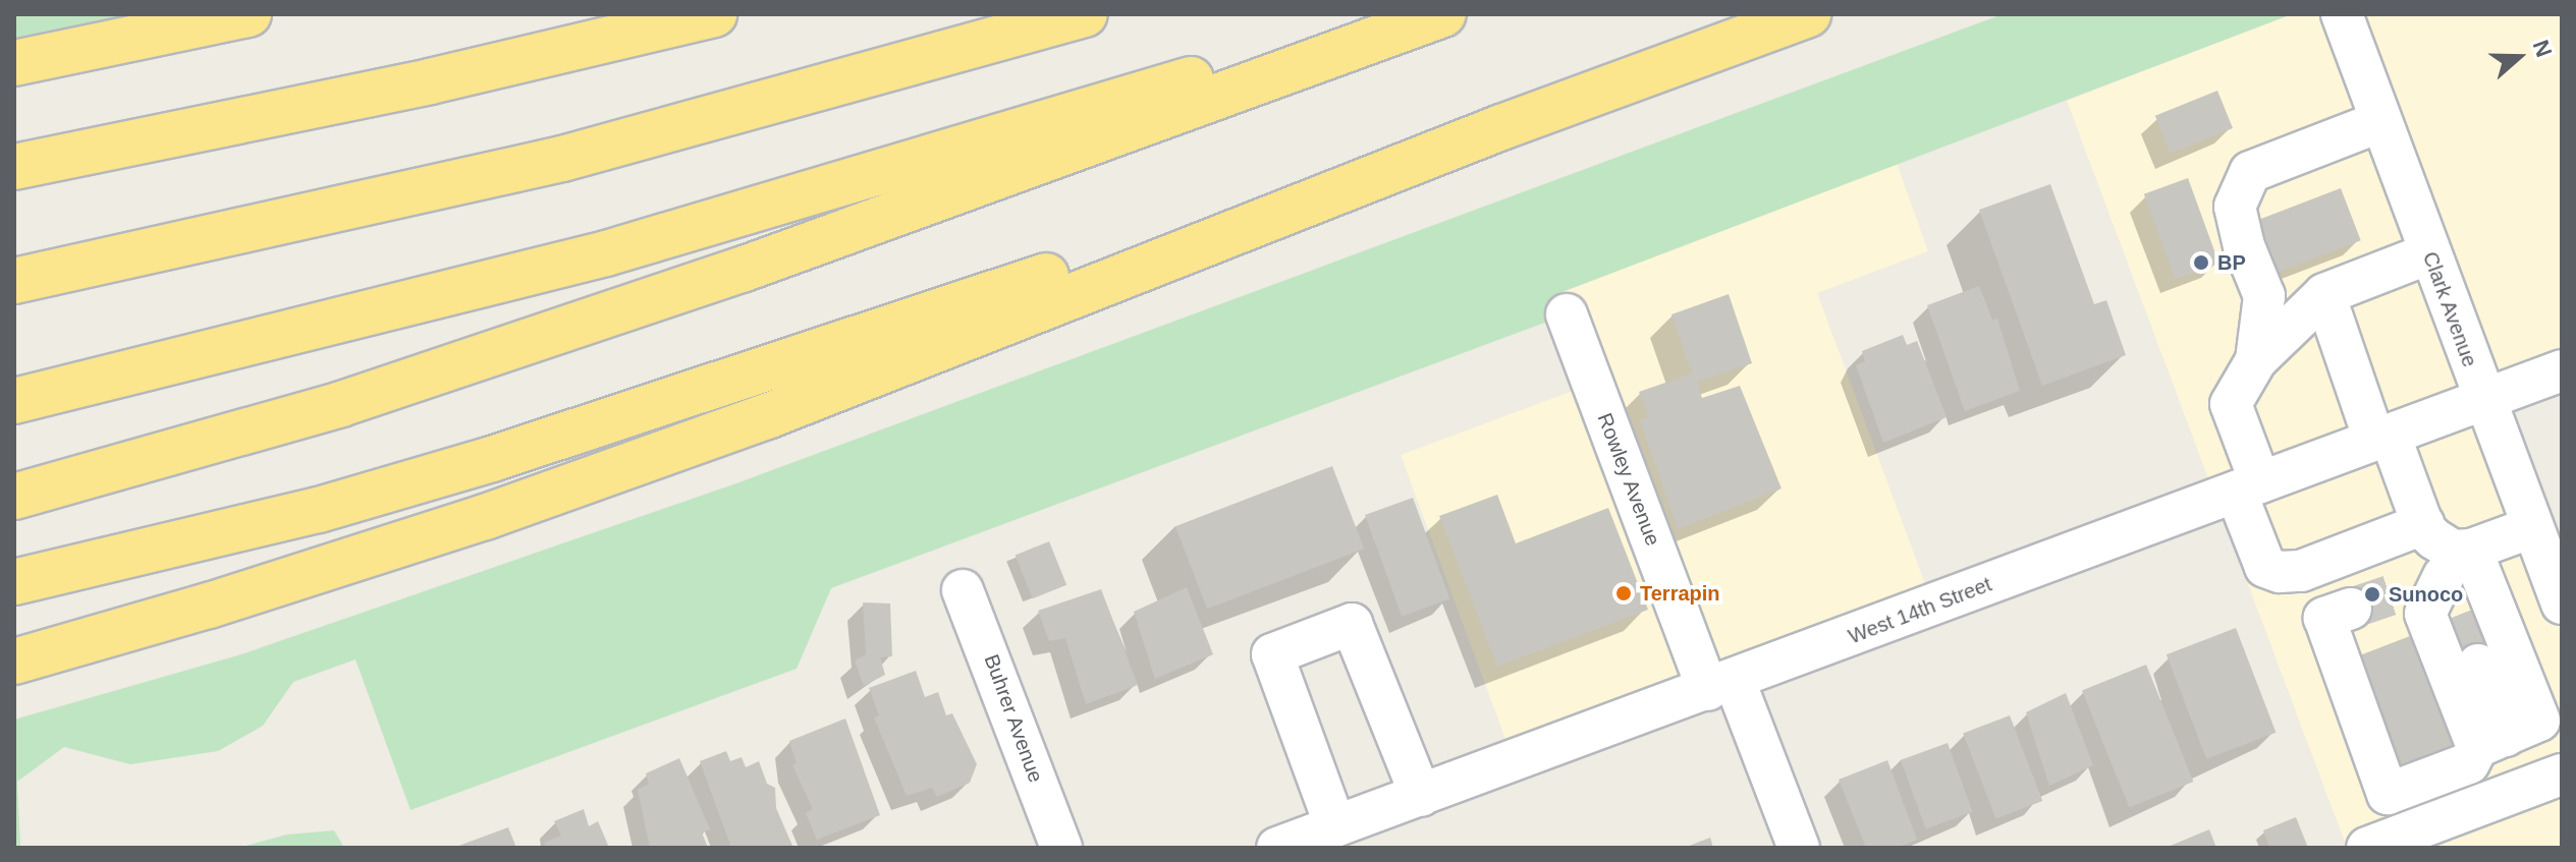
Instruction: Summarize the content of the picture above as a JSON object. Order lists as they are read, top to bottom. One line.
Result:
{"streets":{"street":["Clark Avenue","Rowley Avenue","West 14th Street","Buhrer Avenue"]},"crossings":[["Clark Avenue","West 14th Street"],["Rowley Avenue","West 14th Street"]],"places":["BP","Terrapin","Sunoco"],"north":"right"}
